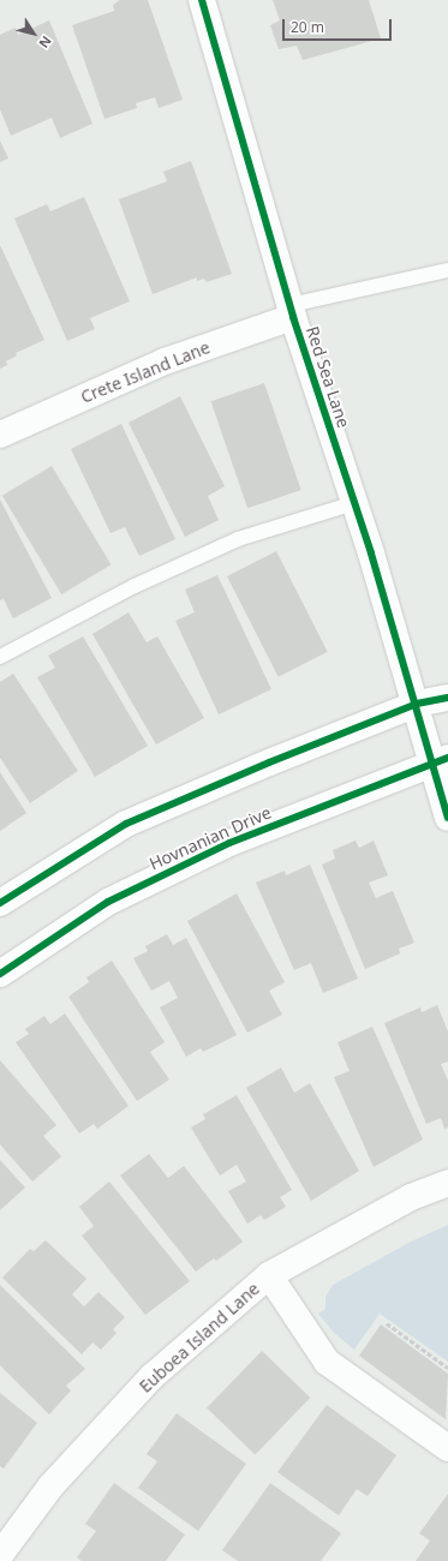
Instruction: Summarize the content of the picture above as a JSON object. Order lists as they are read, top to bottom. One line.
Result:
{"streets":{"street":["Crete Island Lane","Red Sea Lane","Hovnanian Drive","Euboea Island Lane"]},"crossings":[["Crete Island Lane","Red Sea Lane"],["Red Sea Lane","Hovnanian Drive"]],"scale_bar":"20 m","north":"bottom right"}
